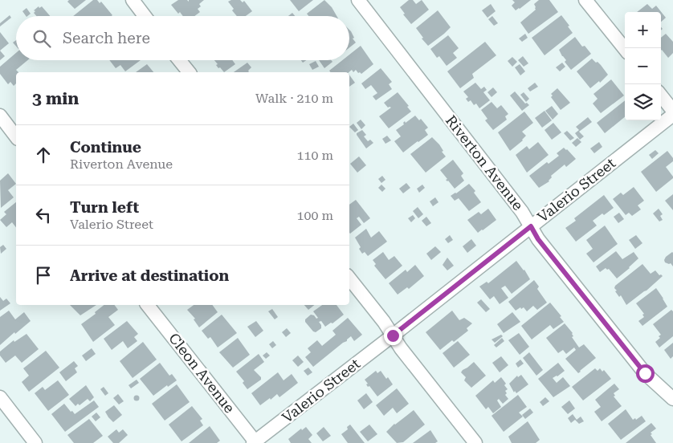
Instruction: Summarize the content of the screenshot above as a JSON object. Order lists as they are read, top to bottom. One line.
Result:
{"streets":{"street":["Riverton Avenue","Valerio Street","Cleon Avenue"]},"crossings":[["Riverton Avenue","Valerio Street"],["Valerio Street","Cleon Avenue"]],"page":{"map_buttons":["+","−"],"search":"Search here","heading":["3 min","Walk · 210 m"],"list":[["Continue","Riverton Avenue","110 m"],["Turn left","Valerio Street","100 m"],"Arrive at destination"]}}
